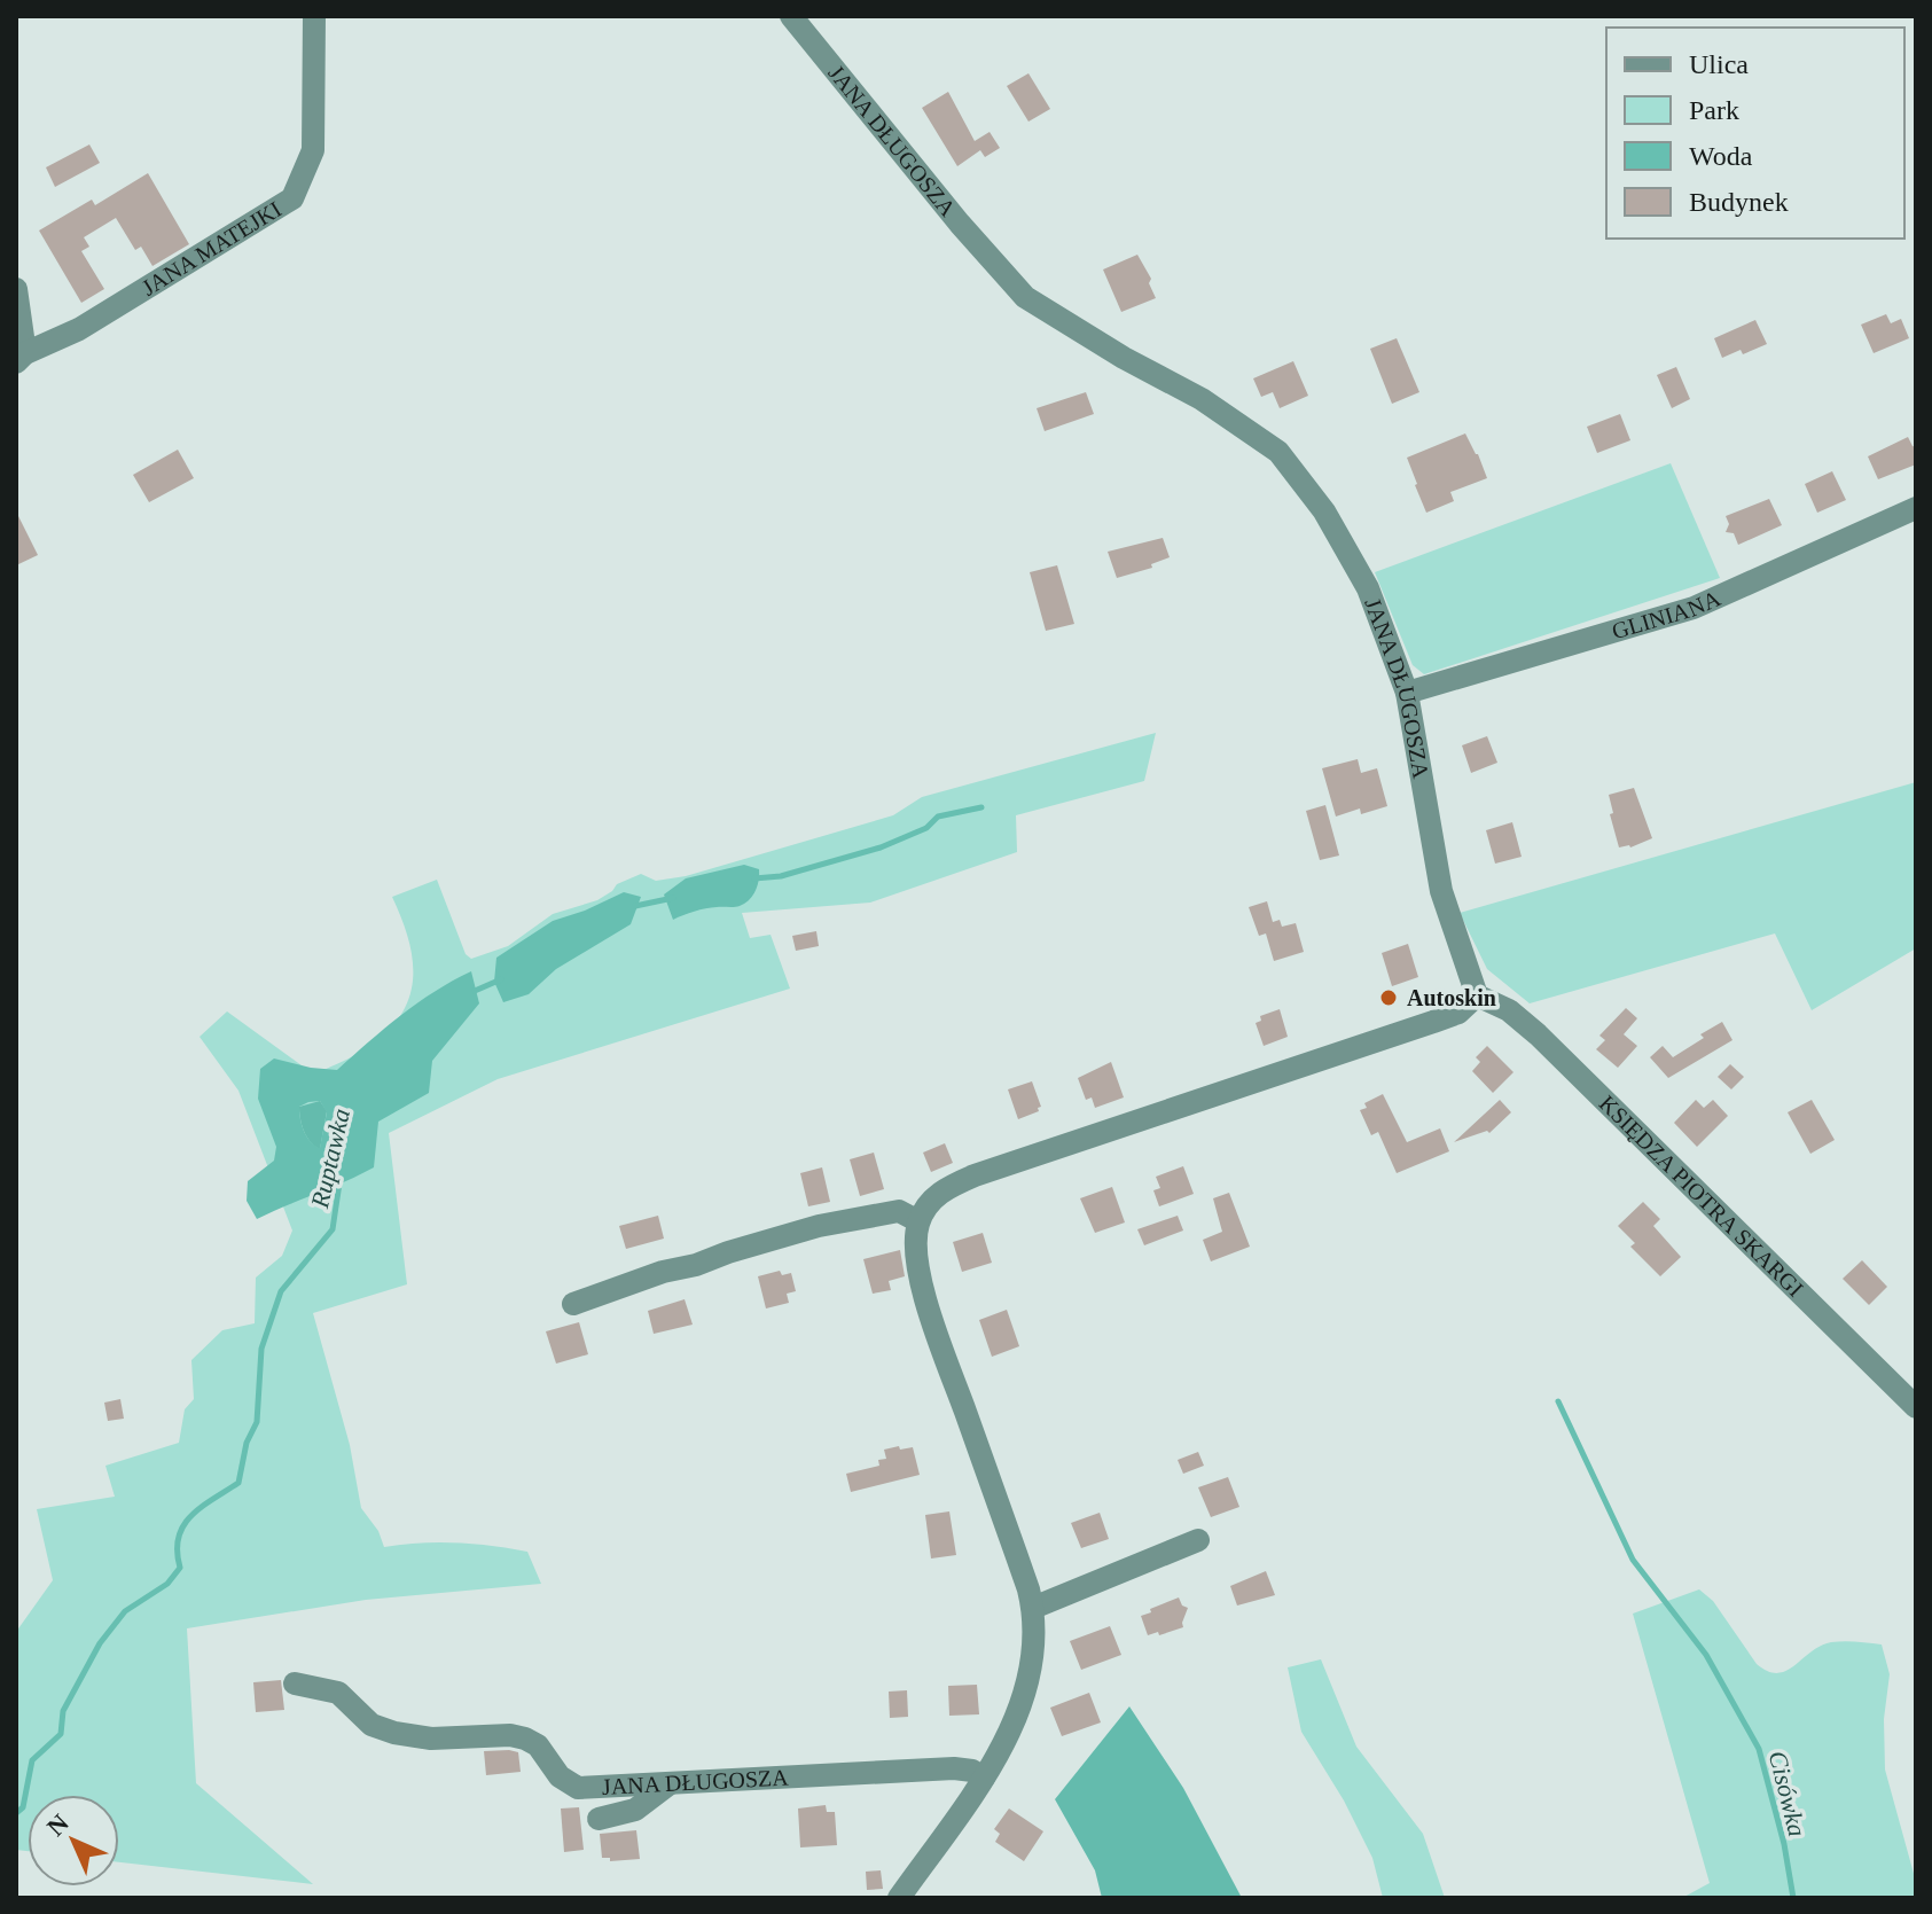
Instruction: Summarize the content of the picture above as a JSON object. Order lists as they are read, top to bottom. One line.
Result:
{"streets":{"street":["JANA DŁUGOSZA","JANA MATEJKI","GLINIANA","KSIĘDZA PIOTRA SKARGI"]},"crossings":[["JANA DŁUGOSZA","GLINIANA"],["JANA DŁUGOSZA","KSIĘDZA PIOTRA SKARGI"]],"water":["Ruptawka","Cisówka"],"places":["Autoskin"],"legend":["Ulica","Park","Woda","Budynek"],"north":"top left"}
